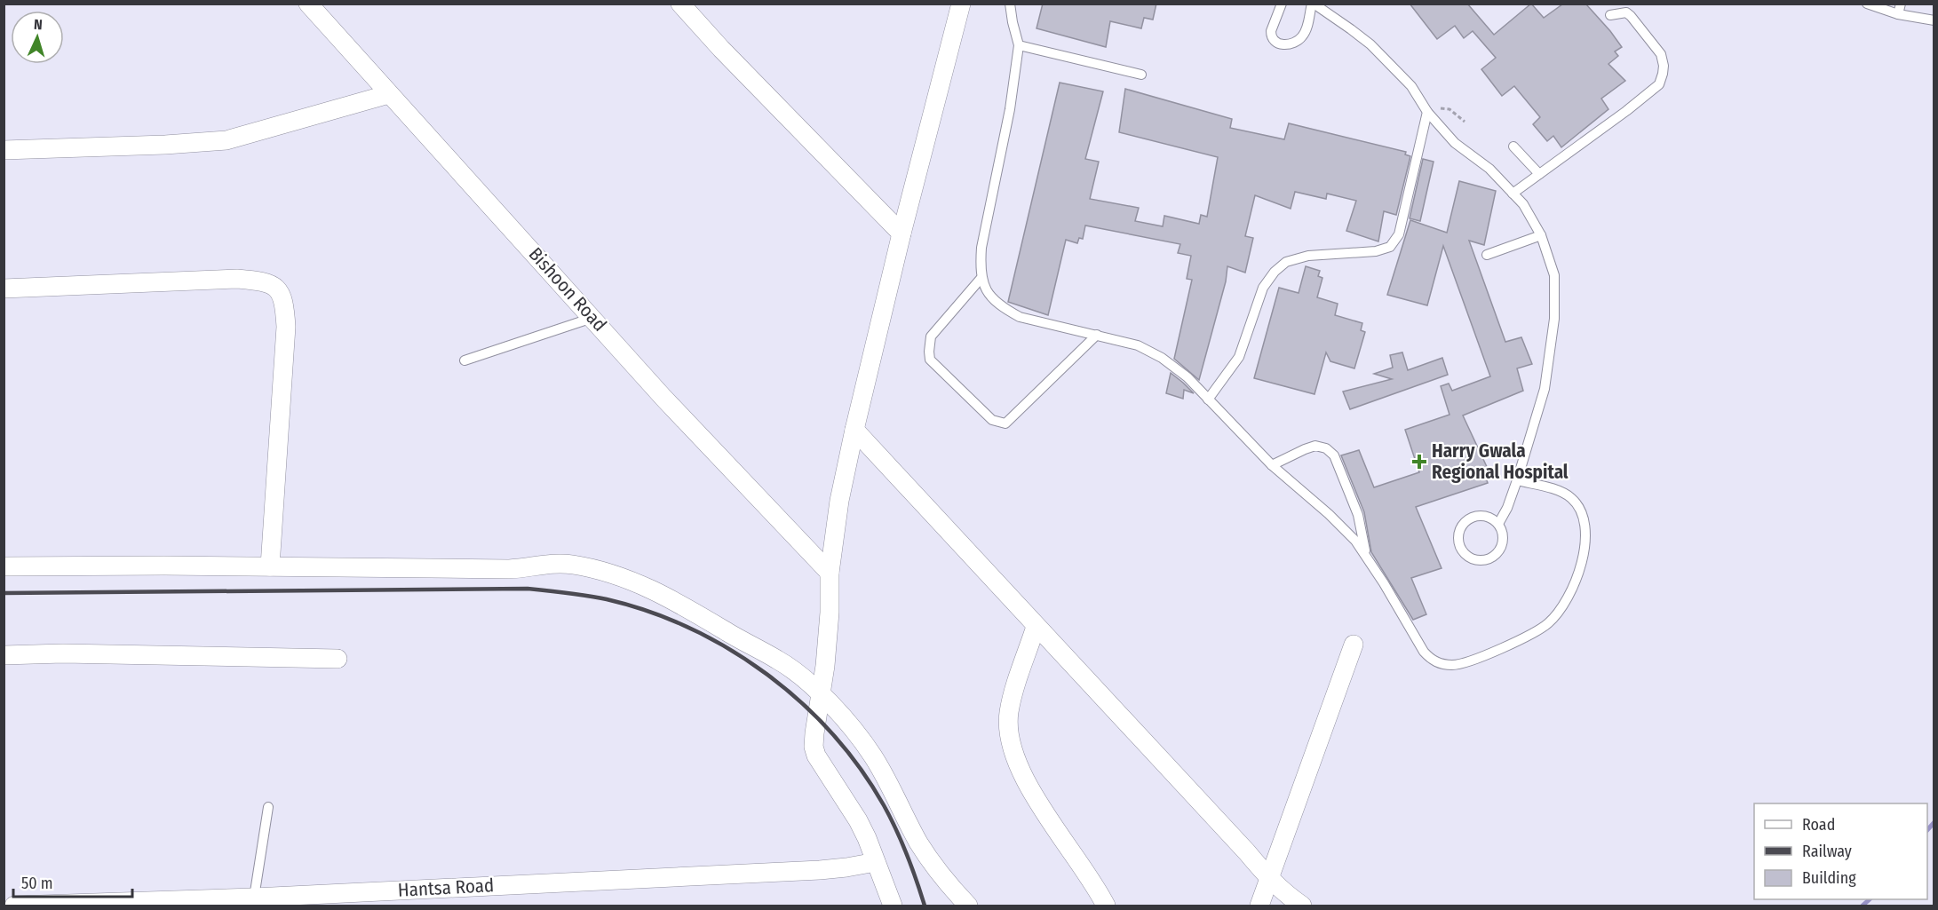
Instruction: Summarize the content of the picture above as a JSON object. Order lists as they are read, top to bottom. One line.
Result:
{"streets":{"street":["Bishoon Road","Hantsa Road"]},"places":{"health":["Harry Gwala Regional Hospital"]},"legend":["Road","Railway","Building"],"scale_bar":"50 m","north":"top"}
